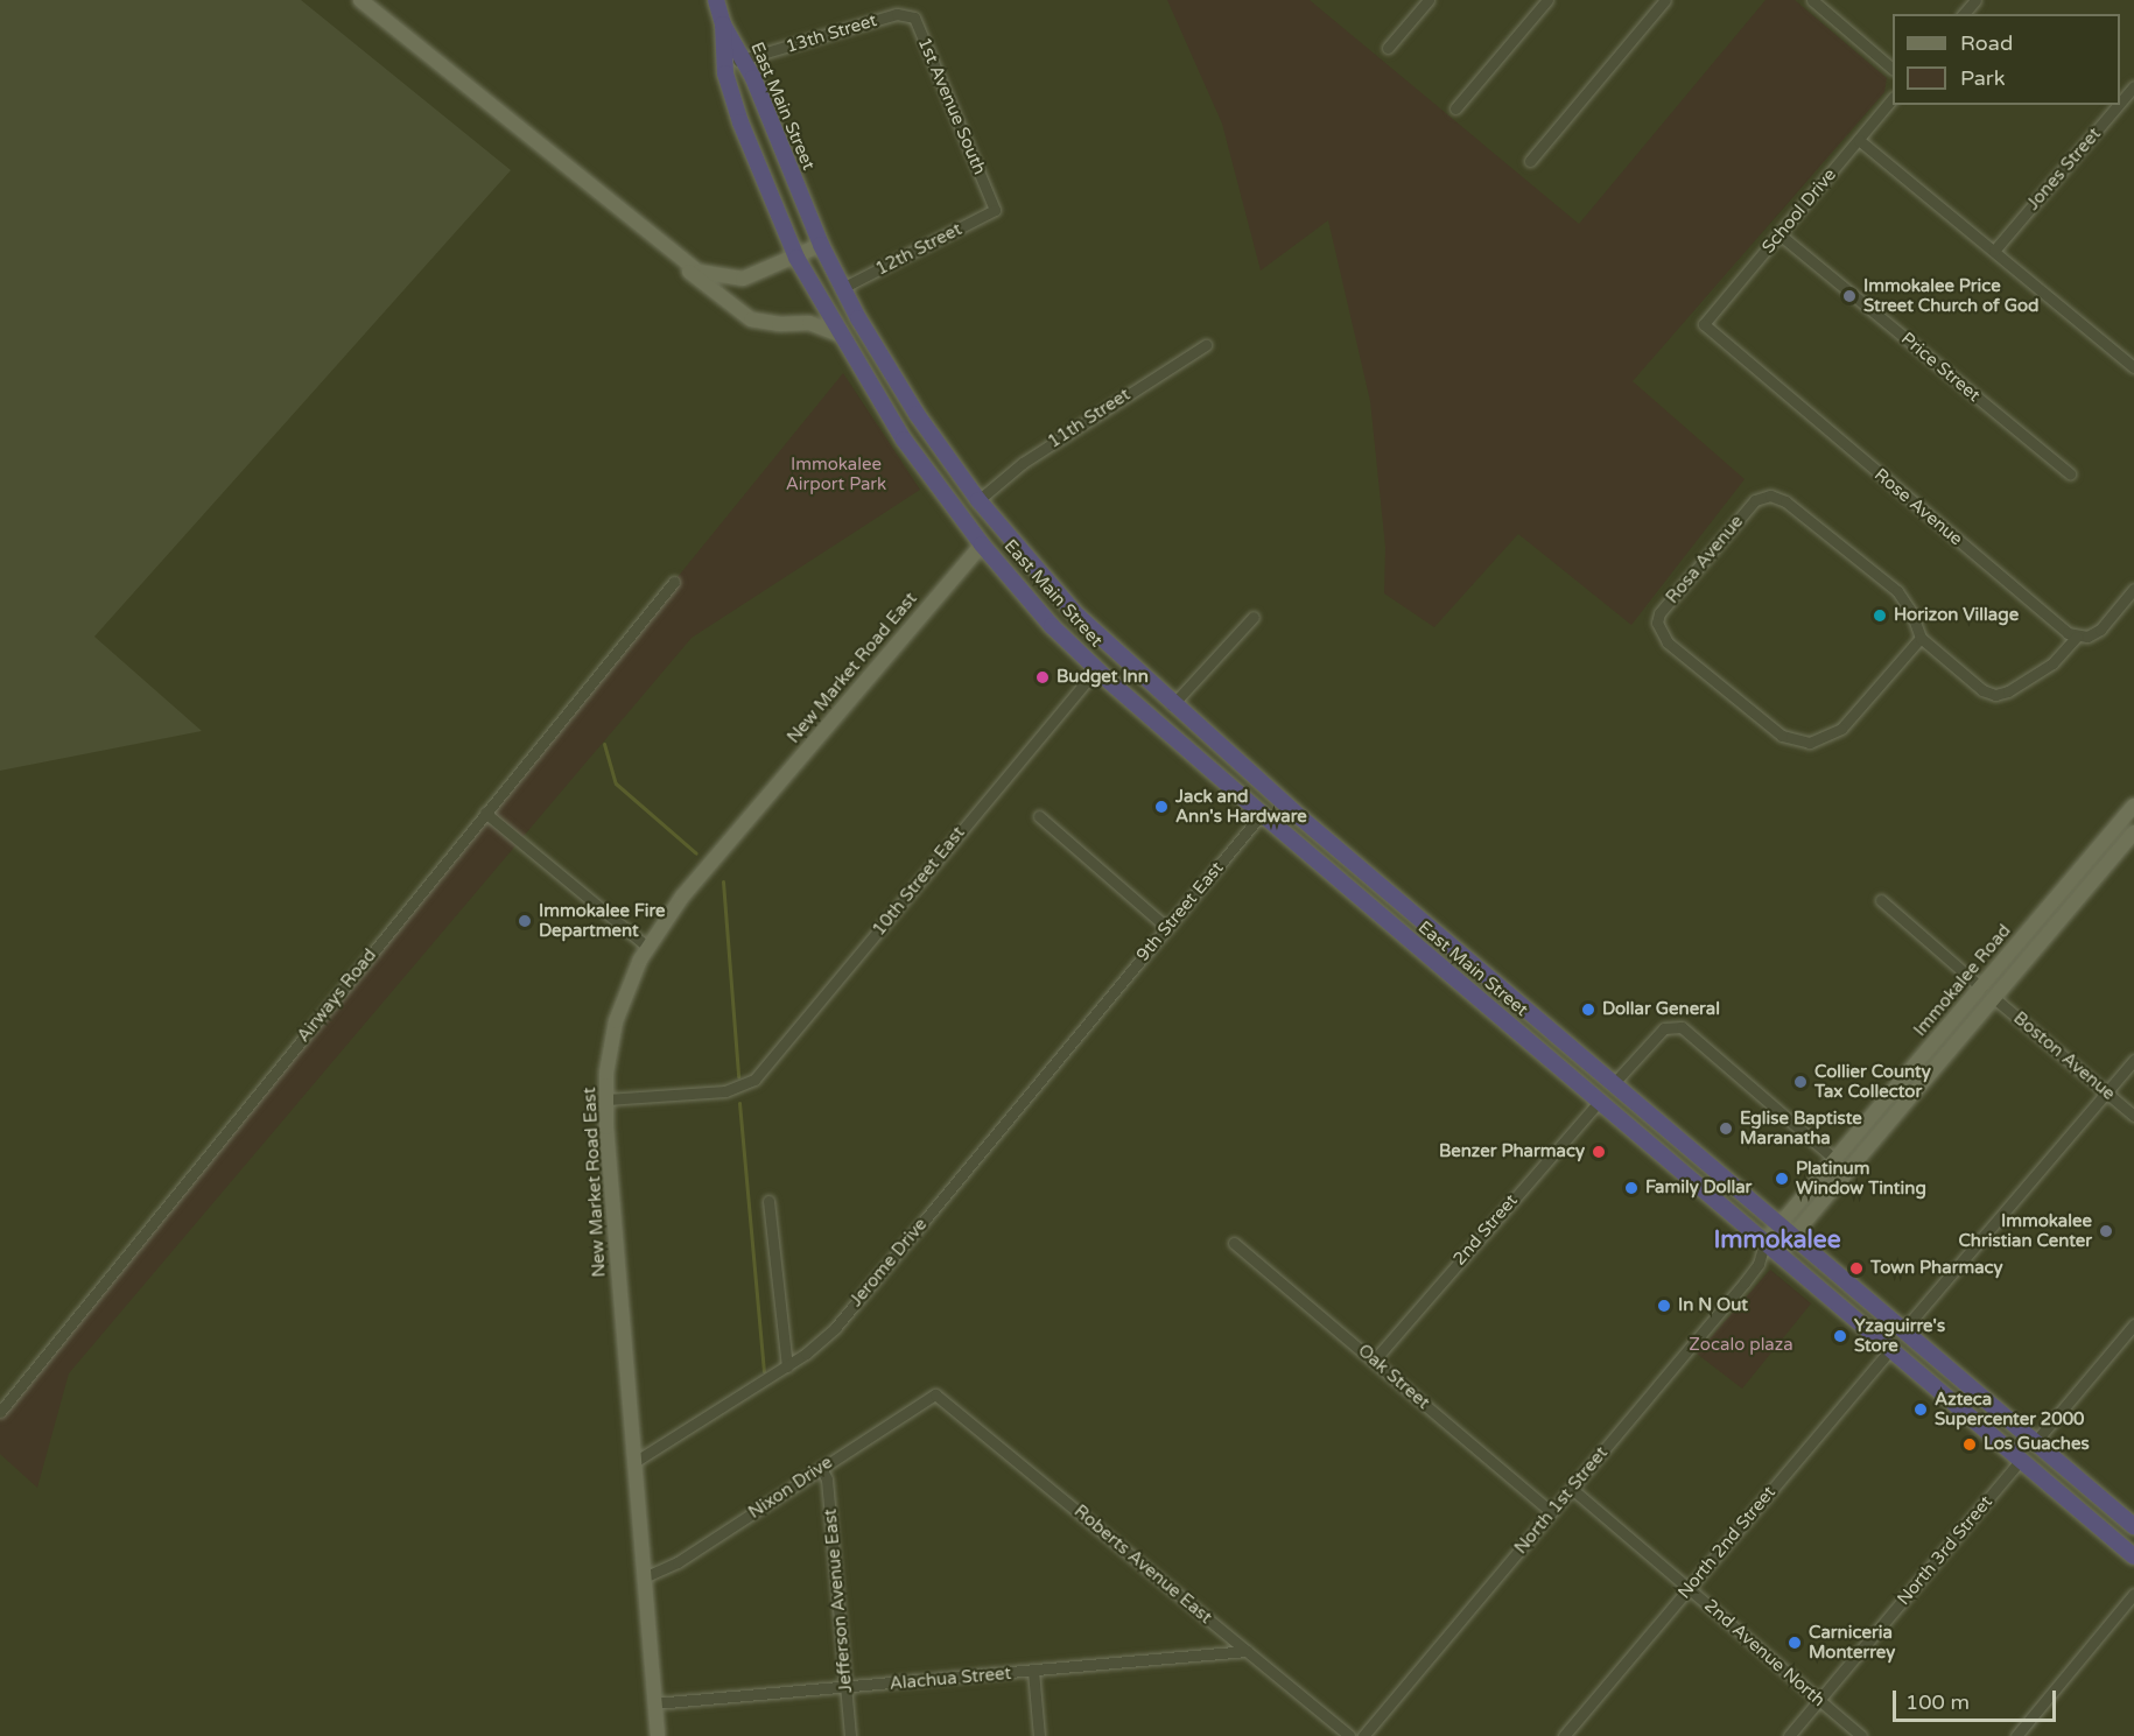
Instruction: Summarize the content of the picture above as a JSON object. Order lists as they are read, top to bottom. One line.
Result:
{"streets":{"highway":["East Main Street"],"main road":["New Market Road East","Immokalee Road"],"street":["13th Street","1st Avenue South","Jones Street","School Drive","12th Street","Price Street","11th Street","Rose Avenue","Rosa Avenue","10th Street East","9th Street East","Airways Road","Boston Avenue","2nd Street","Jerome Drive","Oak Street","Nixon Drive","North 1st Street","North 2nd Street","North 3rd Street","Roberts Avenue East","Jefferson Avenue East","2nd Avenue North","Alachua Street"]},"crossings":[["13th Street","East Main Street"],["13th Street","1st Avenue South"],["East Main Street","12th Street"],["East Main Street","11th Street"],["East Main Street","New Market Road East"],["East Main Street","10th Street East"],["East Main Street","9th Street East"],["East Main Street","Immokalee Road"],["East Main Street","2nd Street"],["East Main Street","North 1st Street"],["East Main Street","North 2nd Street"],["East Main Street","North 3rd Street"],["1st Avenue South","12th Street"],["School Drive","Price Street"],["School Drive","Rose Avenue"],["Rose Avenue","Rosa Avenue"],["New Market Road East","10th Street East"],["New Market Road East","Jerome Drive"],["New Market Road East","Nixon Drive"],["New Market Road East","Alachua Street"],["9th Street East","Jerome Drive"],["Immokalee Road","Boston Avenue"],["Immokalee Road","North 1st Street"],["2nd Street","Oak Street"],["Oak Street","North 1st Street"],["Nixon Drive","Roberts Avenue East"],["Nixon Drive","Jefferson Avenue East"],["North 1st Street","2nd Avenue North"],["North 2nd Street","2nd Avenue North"],["North 3rd Street","2nd Avenue North"],["Roberts Avenue East","Alachua Street"],["Jefferson Avenue East","Alachua Street"]],"districts":["Immokalee"],"parks":["Immokalee Airport Park","Zocalo plaza"],"places":["Immokalee Price Street Church of God","Horizon Village","Budget Inn","Jack and Ann's Hardware","Immokalee Fire Department","Dollar General","Collier County Tax Collector","Eglise Baptiste Maranatha","Benzer Pharmacy","Platinum Window Tinting","Family Dollar","Immokalee Christian Center","Town Pharmacy","In N Out","Yzaguirre's Store","Azteca Supercenter 2000","Los Guaches","Carniceria Monterrey"],"legend":["Road","Park"],"scale_bar":"100 m"}
